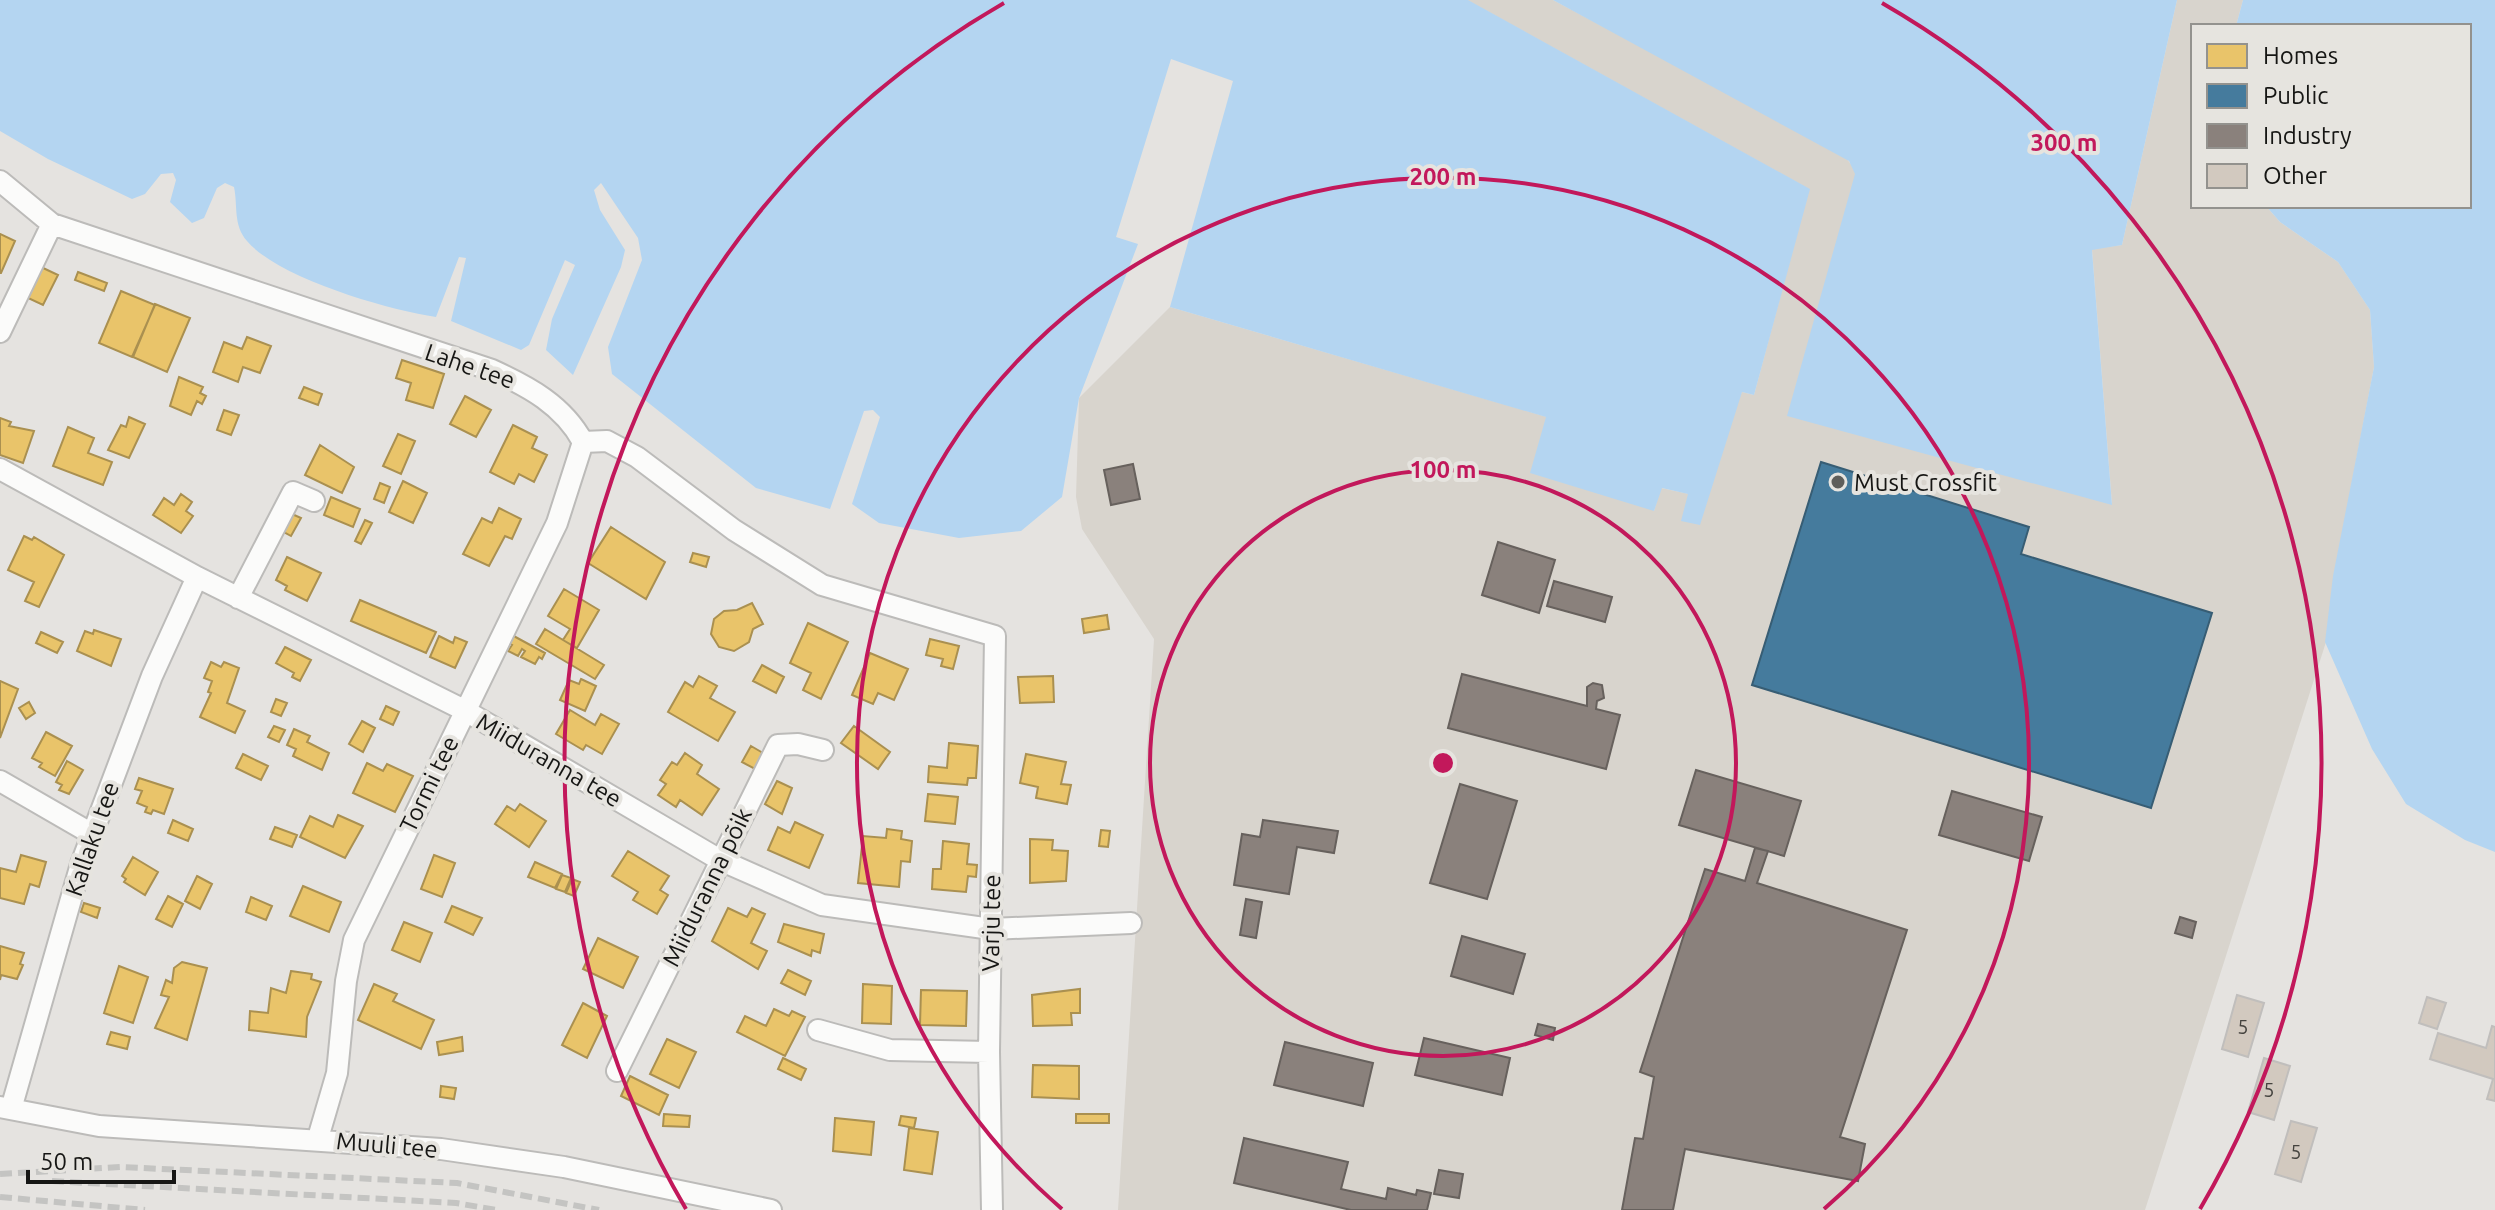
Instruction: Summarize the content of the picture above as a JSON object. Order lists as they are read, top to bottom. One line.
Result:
{"streets":{"street":["Lahe tee","Miiduranna tee","Tormi tee","Kallaku tee","Miiduranna põik","Varju tee","Muuli tee"]},"crossings":[["Lahe tee","Tormi tee"],["Lahe tee","Varju tee"],["Miiduranna tee","Tormi tee"],["Miiduranna tee","Kallaku tee"],["Miiduranna tee","Miiduranna põik"],["Miiduranna tee","Varju tee"],["Tormi tee","Varju tee"],["Tormi tee","Muuli tee"],["Kallaku tee","Muuli tee"]],"places":["Must Crossfit"],"house_numbers":["5","5","5"],"legend":["Homes","Public","Industry","Other"],"scale_bar":"50 m","rings":["300 m","200 m","100 m"]}
